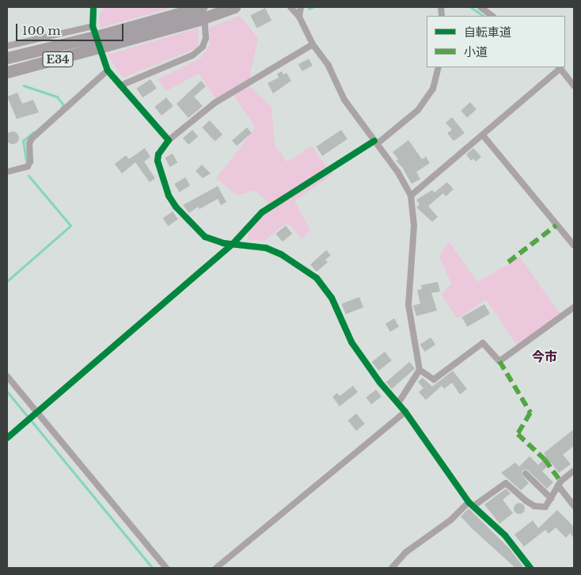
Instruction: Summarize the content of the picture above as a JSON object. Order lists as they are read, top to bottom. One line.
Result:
{"streets":{"highway":["E34"]},"districts":["今市"],"legend":["自転車道","小道"],"scale_bar":"100 m"}
